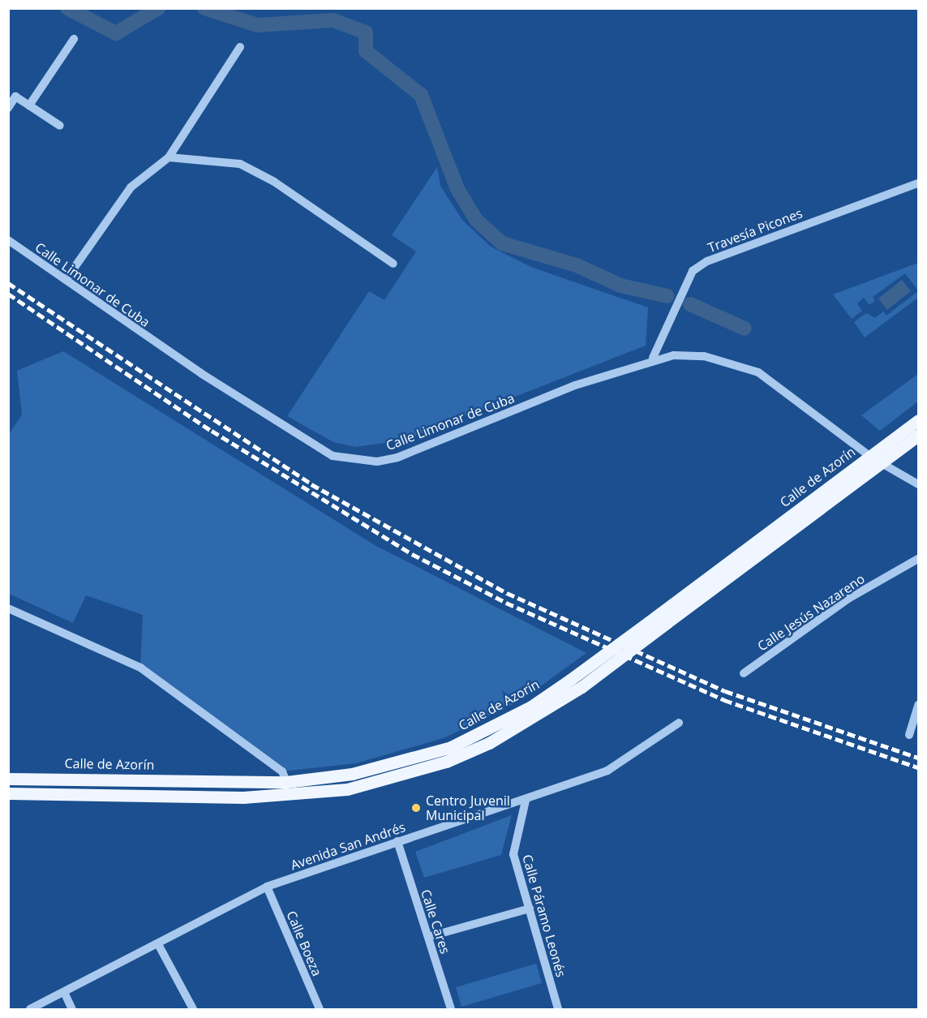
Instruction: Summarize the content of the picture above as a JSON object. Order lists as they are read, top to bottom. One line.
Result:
{"streets":{"main road":["Calle de Azorín"],"street":["Travesía Picones","Calle Limonar de Cuba","Calle Jesús Nazareno","Avenida San Andrés","Calle Páramo Leonés","Calle Cares","Calle Boeza"]},"crossings":[["Travesía Picones","Calle Limonar de Cuba"],["Calle Limonar de Cuba","Calle de Azorín"],["Avenida San Andrés","Calle Páramo Leonés"],["Avenida San Andrés","Calle Cares"],["Avenida San Andrés","Calle Boeza"]],"places":["Centro Juvenil Municipal"]}
